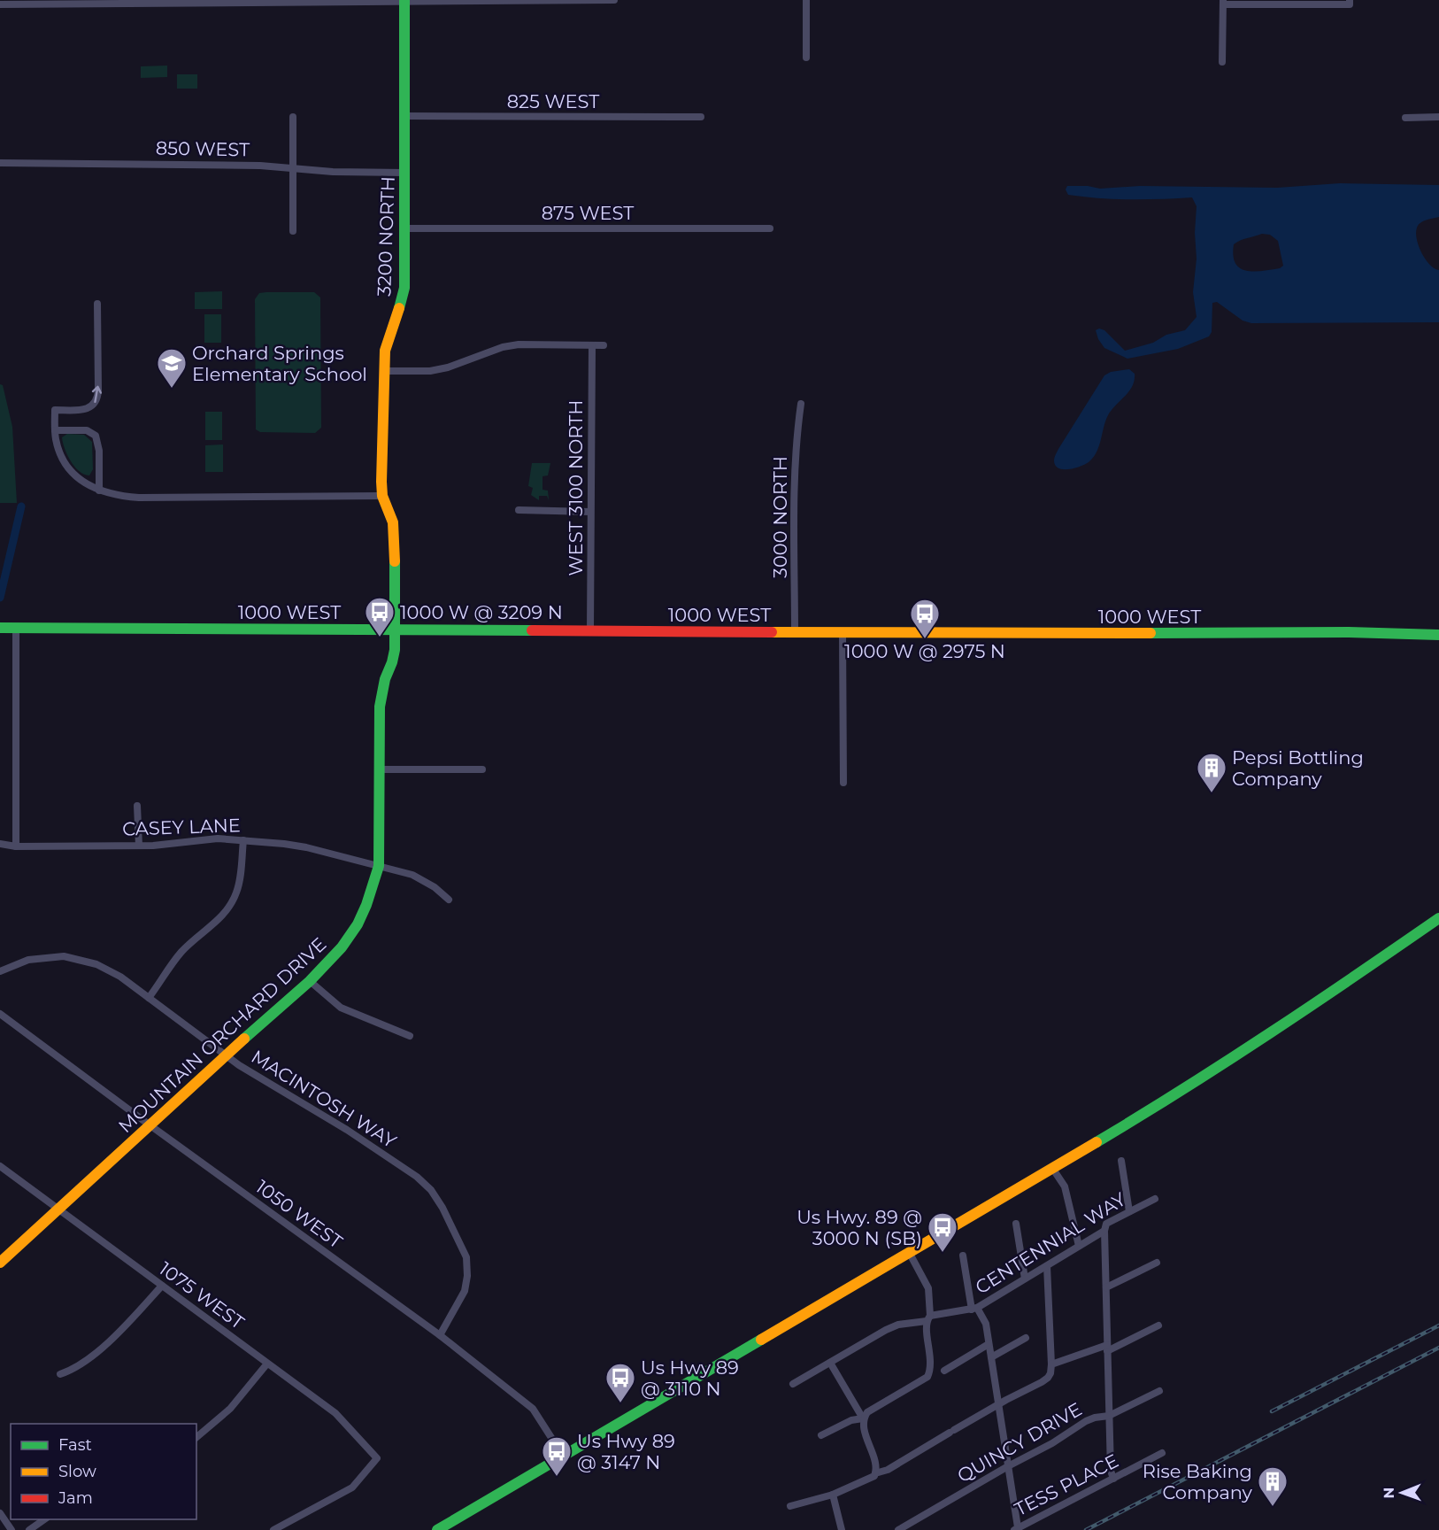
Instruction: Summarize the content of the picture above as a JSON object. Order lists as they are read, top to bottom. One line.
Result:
{"streets":{"street":["825 WEST","850 WEST","875 WEST","3200 NORTH","WEST 3100 NORTH","3000 NORTH","1000 WEST","CASEY LANE","MOUNTAIN ORCHARD DRIVE","MACINTOSH WAY","1050 WEST","CENTENNIAL WAY","1075 WEST","QUINCY DRIVE","TESS PLACE"]},"crossings":[["825 WEST","3200 NORTH"],["850 WEST","3200 NORTH"],["875 WEST","3200 NORTH"],["3200 NORTH","1000 WEST"],["3200 NORTH","MOUNTAIN ORCHARD DRIVE"],["WEST 3100 NORTH","1000 WEST"],["3000 NORTH","1000 WEST"],["1000 WEST","MOUNTAIN ORCHARD DRIVE"],["CASEY LANE","MOUNTAIN ORCHARD DRIVE"],["MOUNTAIN ORCHARD DRIVE","MACINTOSH WAY"],["MOUNTAIN ORCHARD DRIVE","1050 WEST"],["MOUNTAIN ORCHARD DRIVE","1075 WEST"],["MACINTOSH WAY","1050 WEST"]],"places":{"school or university":["Orchard Springs Elementary School"],"bus stop":["1000 W @ 3209 N","1000 W @ 2975 N","Us Hwy. 89 @ 3000 N (SB)","Us Hwy 89 @ 3110 N","Us Hwy 89 @ 3147 N"],"building":["Pepsi Bottling Company","Rise Baking Company"]},"legend":["Fast","Slow","Jam"],"north":"left"}
